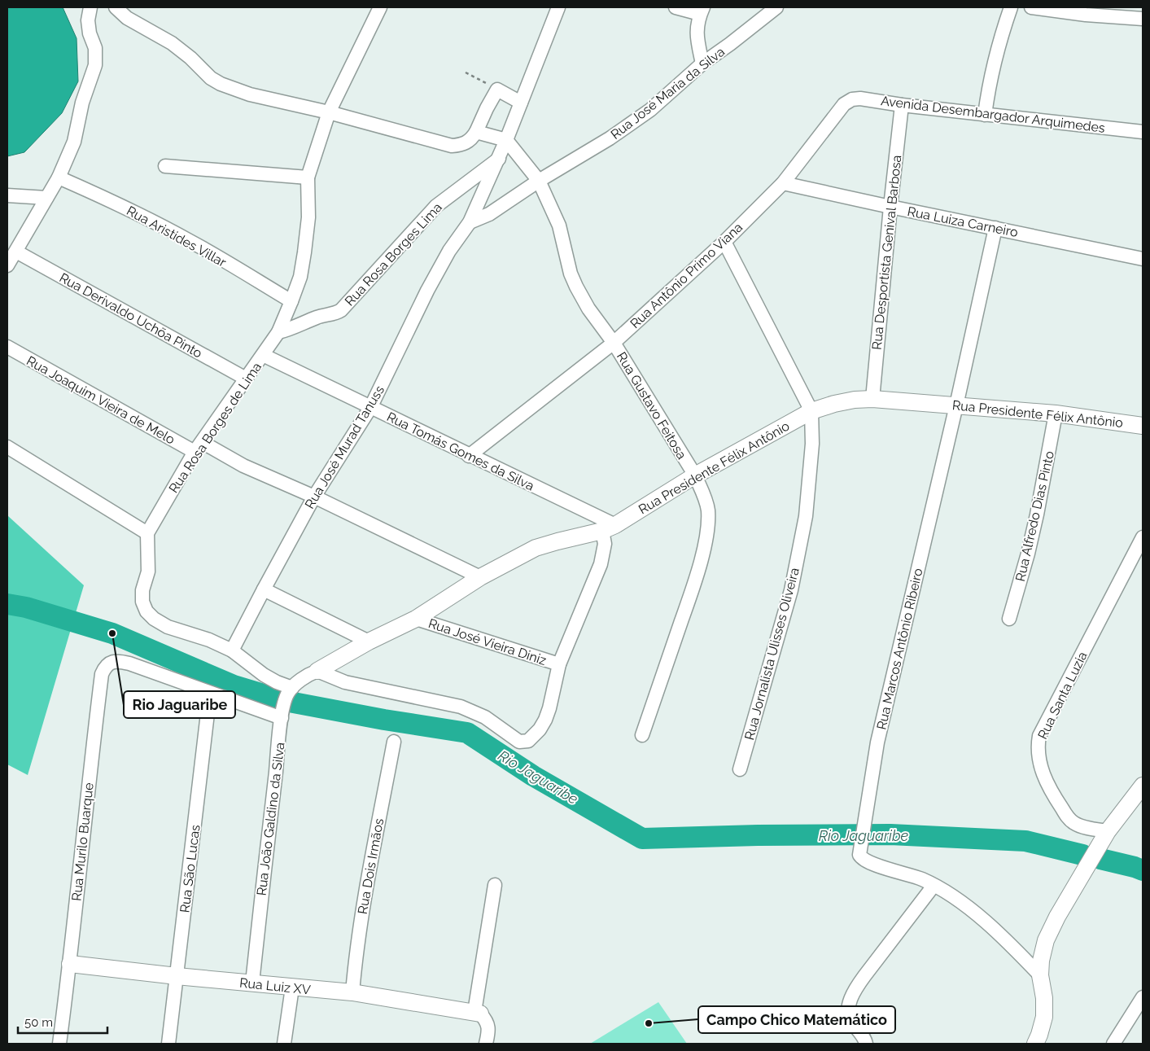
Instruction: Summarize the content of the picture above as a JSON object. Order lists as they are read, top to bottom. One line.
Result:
{"streets":{"street":["Rua José Maria da Silva","Avenida Desembargador Arquimedes","Rua Luiza Carneiro","Rua Aristides Villar","Rua Desportista Genival Barbosa","Rua Rosa Borges Lima","Rua Antônio Primo Viana","Rua Derivaldo Uchõa Pinto","Rua Joaquim Vieira de Melo","Rua Gustavo Feitosa","Rua Presidente Félix Antônio","Rua Rosa Borges de Lima","Rua José Murad Tanuss","Rua Tomás Gomes da Silva","Rua Alfredo Dias Pinto","Rua José Vieira Diniz","Rua Marcos Antônio Ribeiro","Rua Jornalista Ulisses Oliveira","Rua Santa Luzia","Rua João Galdino da Silva","Rua Murilo Buarque","Rua Dois Irmãos","Rua São Lucas","Rua Luiz XV"]},"crossings":[["Rua José Maria da Silva","Rua Gustavo Feitosa"],["Rua José Maria da Silva","Rua José Murad Tanuss"],["Avenida Desembargador Arquimedes","Rua Desportista Genival Barbosa"],["Avenida Desembargador Arquimedes","Rua Antônio Primo Viana"],["Rua Luiza Carneiro","Rua Desportista Genival Barbosa"],["Rua Luiza Carneiro","Rua Antônio Primo Viana"],["Rua Luiza Carneiro","Rua Marcos Antônio Ribeiro"],["Rua Aristides Villar","Rua Rosa Borges de Lima"],["Rua Desportista Genival Barbosa","Rua Presidente Félix Antônio"],["Rua Rosa Borges Lima","Rua Rosa Borges de Lima"],["Rua Rosa Borges Lima","Rua José Murad Tanuss"],["Rua Antônio Primo Viana","Rua Gustavo Feitosa"],["Rua Antônio Primo Viana","Rua Tomás Gomes da Silva"],["Rua Antônio Primo Viana","Rua Jornalista Ulisses Oliveira"],["Rua Derivaldo Uchõa Pinto","Rua Rosa Borges de Lima"],["Rua Joaquim Vieira de Melo","Rua Presidente Félix Antônio"],["Rua Joaquim Vieira de Melo","Rua Rosa Borges de Lima"],["Rua Joaquim Vieira de Melo","Rua José Murad Tanuss"],["Rua Gustavo Feitosa","Rua Presidente Félix Antônio"],["Rua Gustavo Feitosa","Rua José Murad Tanuss"],["Rua Presidente Félix Antônio","Rua Tomás Gomes da Silva"],["Rua Presidente Félix Antônio","Rua Alfredo Dias Pinto"],["Rua Presidente Félix Antônio","Rua José Vieira Diniz"],["Rua Presidente Félix Antônio","Rua Marcos Antônio Ribeiro"],["Rua Presidente Félix Antônio","Rua Jornalista Ulisses Oliveira"],["Rua Rosa Borges de Lima","Rua Tomás Gomes da Silva"],["Rua José Murad Tanuss","Rua Tomás Gomes da Silva"],["Rua João Galdino da Silva","Rua Luiz XV"],["Rua Murilo Buarque","Rua São Lucas"],["Rua Murilo Buarque","Rua Luiz XV"],["Rua Dois Irmãos","Rua Luiz XV"],["Rua São Lucas","Rua Luiz XV"]],"water":["Rio Jaguaribe"],"places":["Rio Jaguaribe","Campo Chico Matemático"],"scale_bar":"50 m"}
